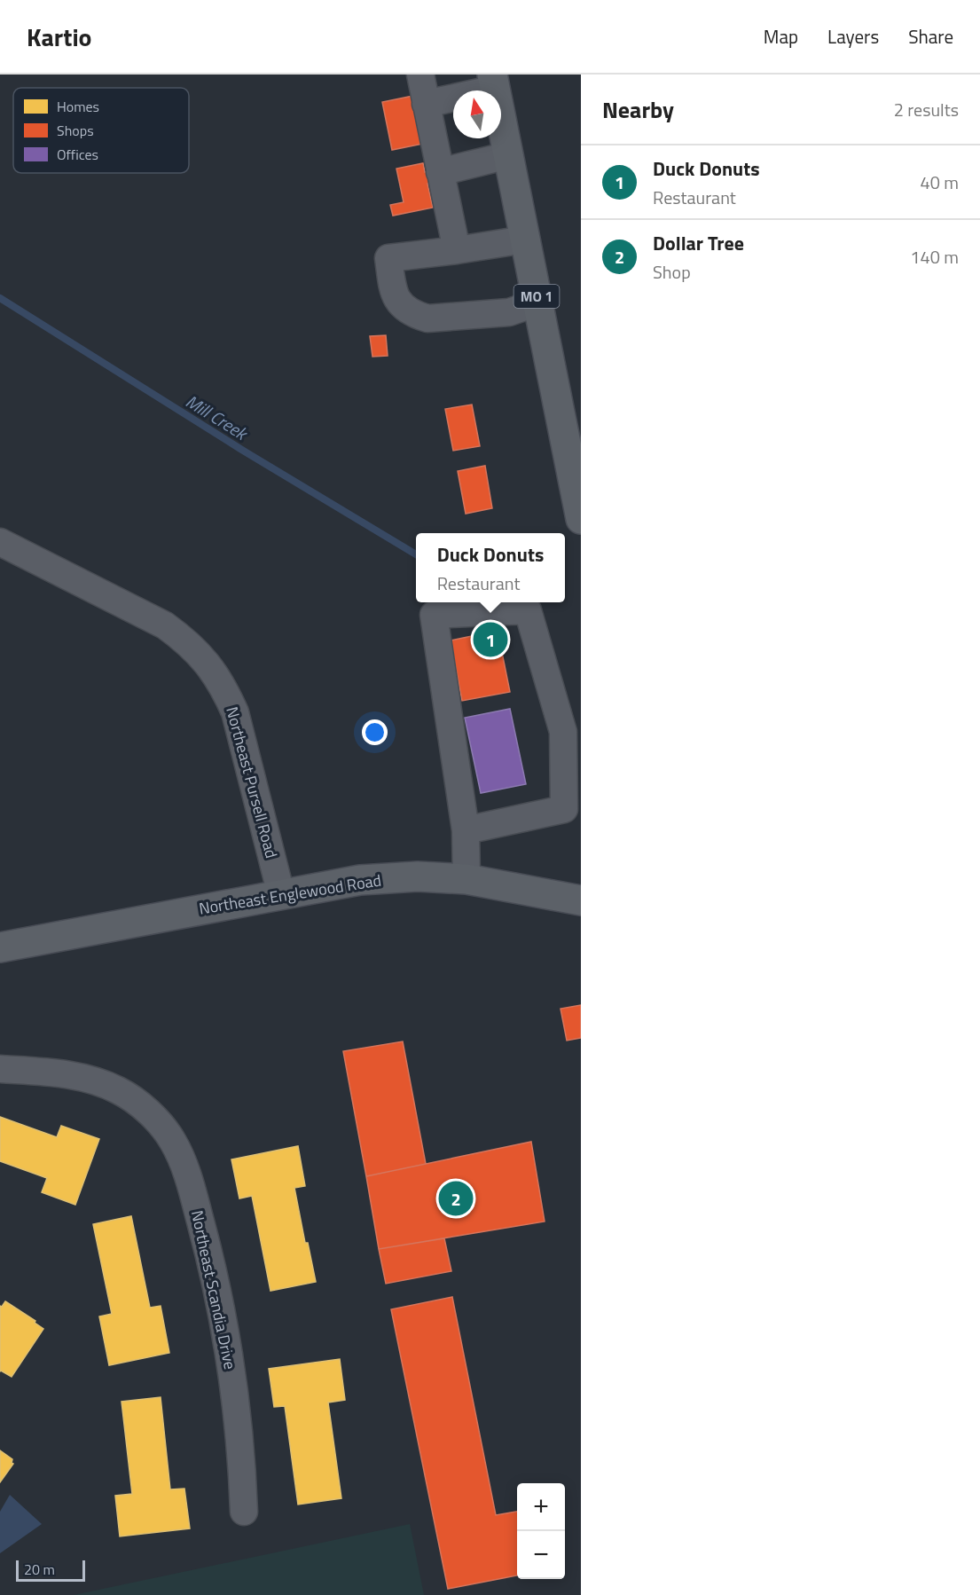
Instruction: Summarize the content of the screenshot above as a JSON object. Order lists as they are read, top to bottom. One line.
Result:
{"streets":{"main road":["MO 1","Northeast Englewood Road"],"street":["Northeast Pursell Road","Northeast Scandia Drive"]},"crossings":[["Northeast Pursell Road","Northeast Englewood Road"]],"water":["Mill Creek"],"legend":["Homes","Shops","Offices"],"scale_bar":"20 m","north":"top","page":{"header":"Kartio","nav":["Map","Layers","Share"],"heading":["Nearby","2 results"],"list":[{"mark":"1","name":"Duck Donuts","note":"Restaurant","value":"40 m"},{"mark":"2","name":"Dollar Tree","note":"Shop","value":"140 m"}],"popup":["Duck Donuts","Restaurant"],"pins":["1","2"],"map_buttons":["+","−"],"scale":"20 m"}}
